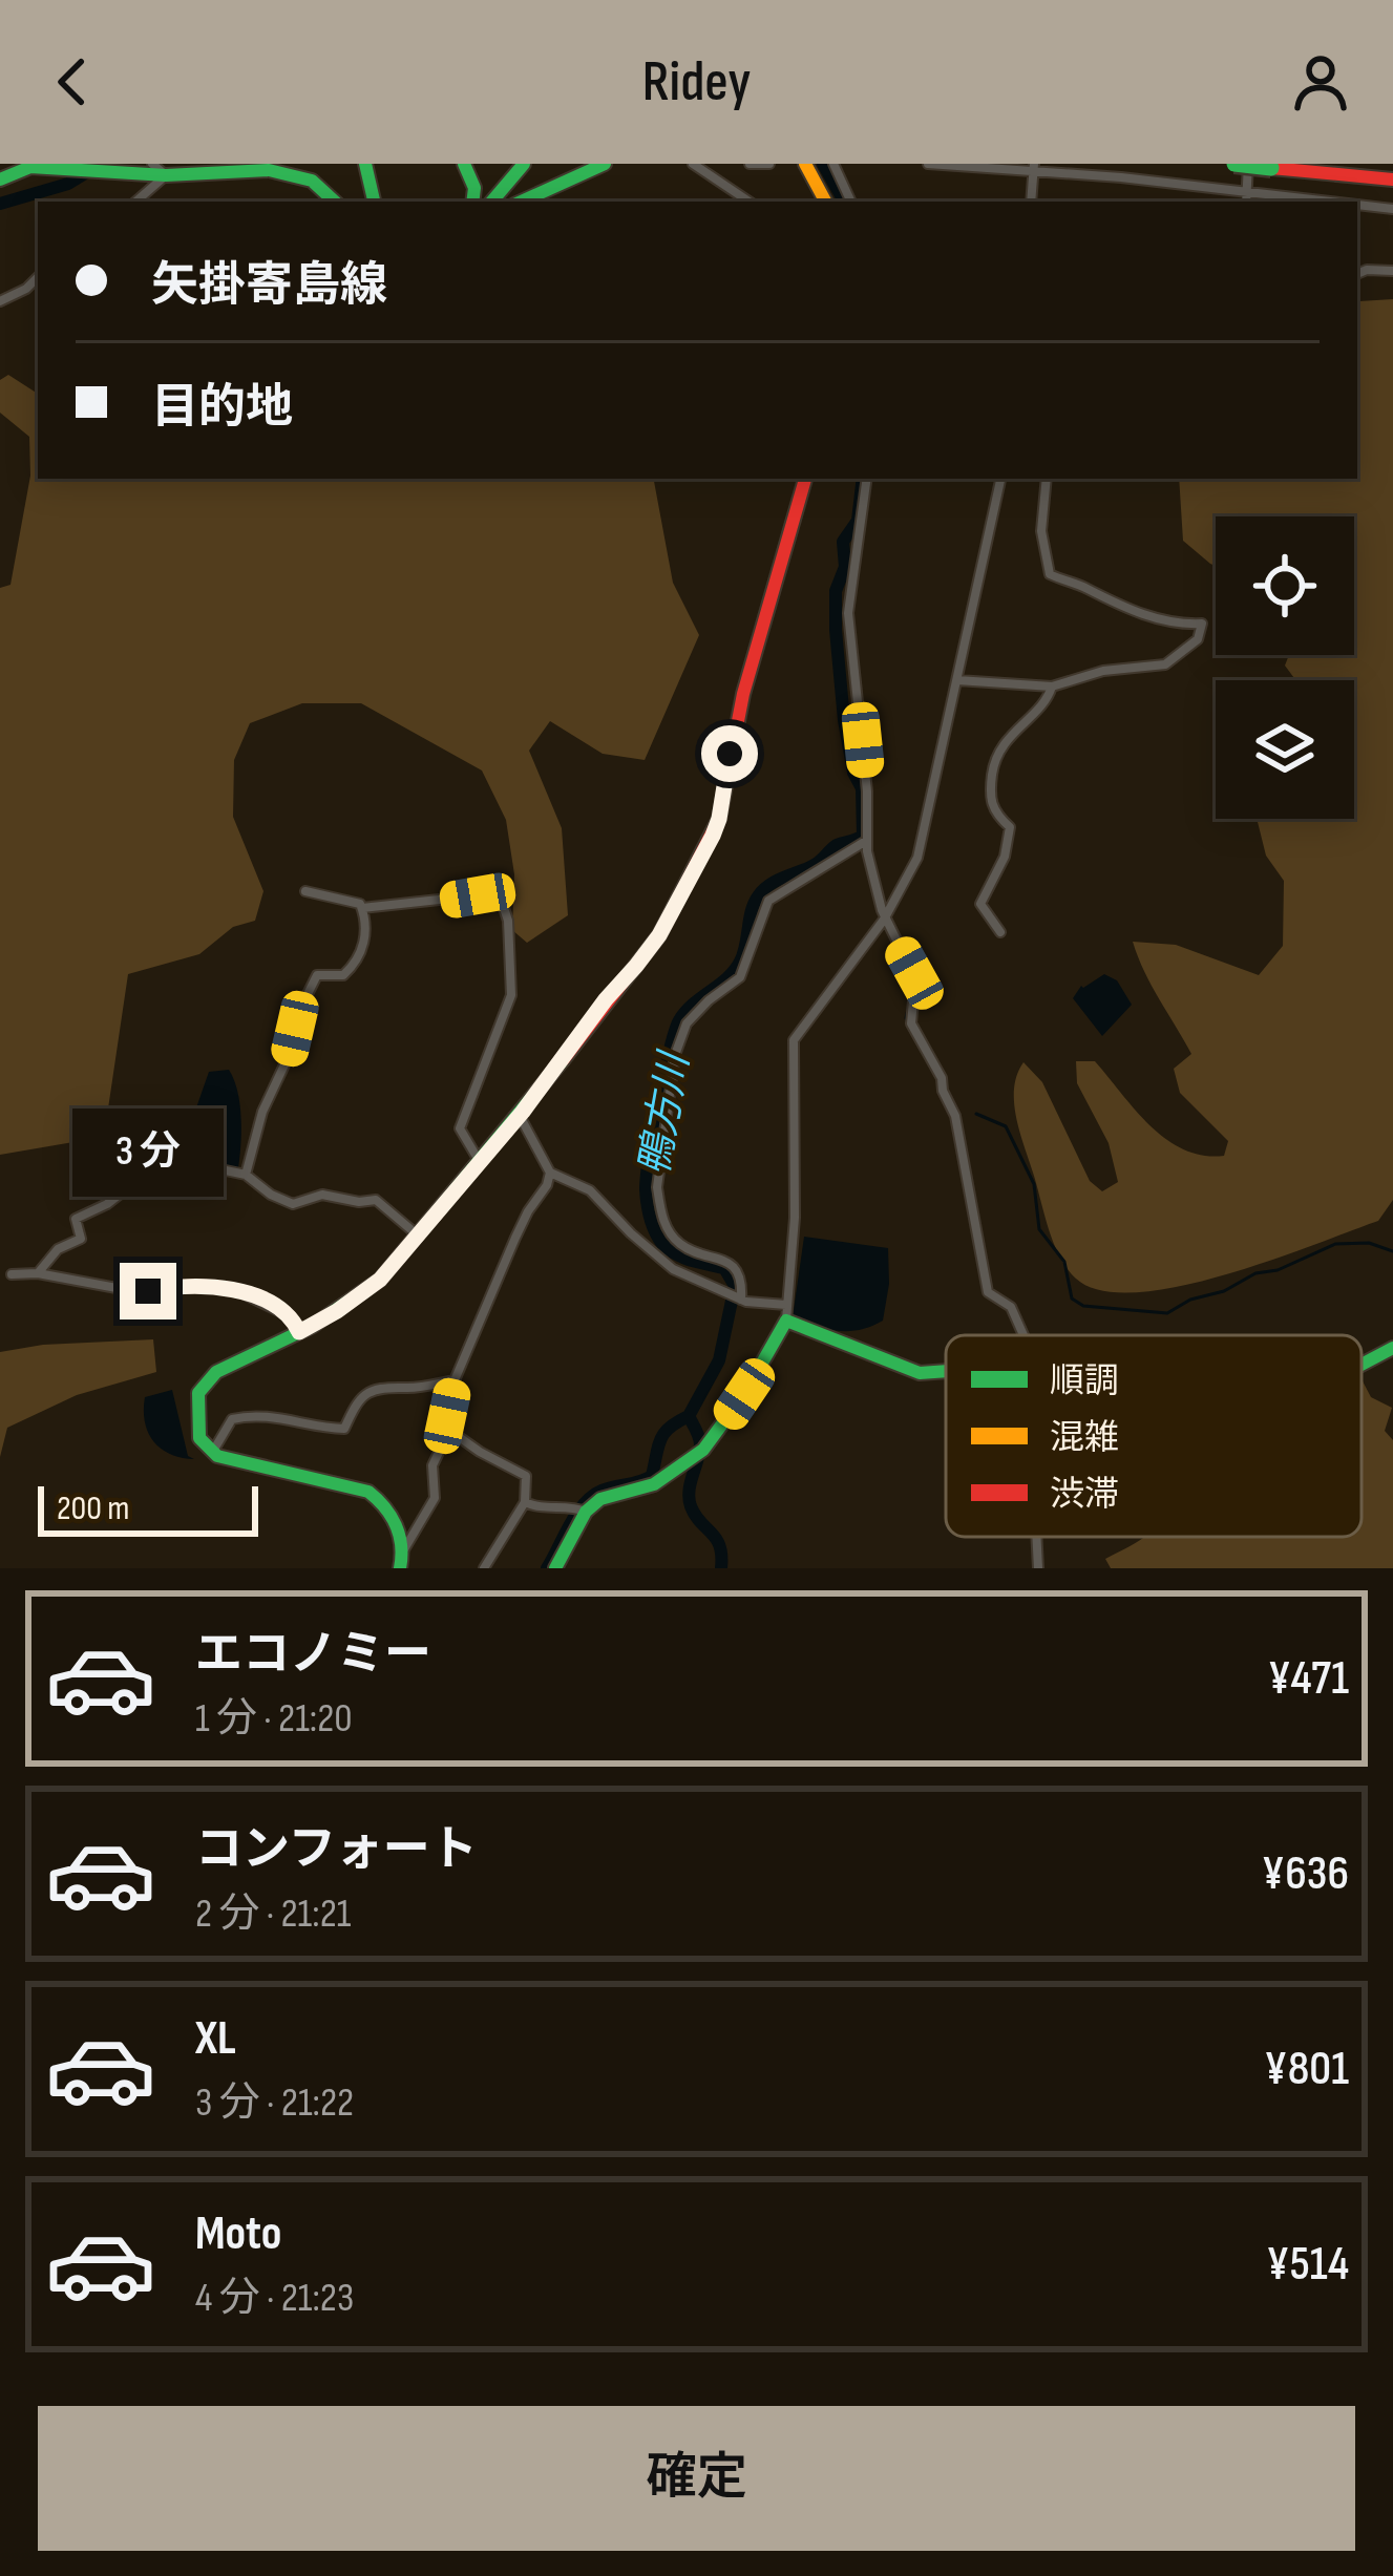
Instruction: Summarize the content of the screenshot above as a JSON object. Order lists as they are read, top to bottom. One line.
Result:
{"water":["鴨方川"],"legend":["順調","混雑","渋滞"],"scale_bar":"200 m","page":{"header":"Ridey","banner":["矢掛寄島線","目的地"],"bubble":"3 分","scale":"200 m","list":[{"name":"エコノミー","note":"1 分 · 21:20","value":"¥471"},{"name":"コンフォート","note":"2 分 · 21:21","value":"¥636"},{"name":"XL","note":"3 分 · 21:22","value":"¥801"},{"name":"Moto","note":"4 分 · 21:23","value":"¥514"}],"buttons":"確定"}}
